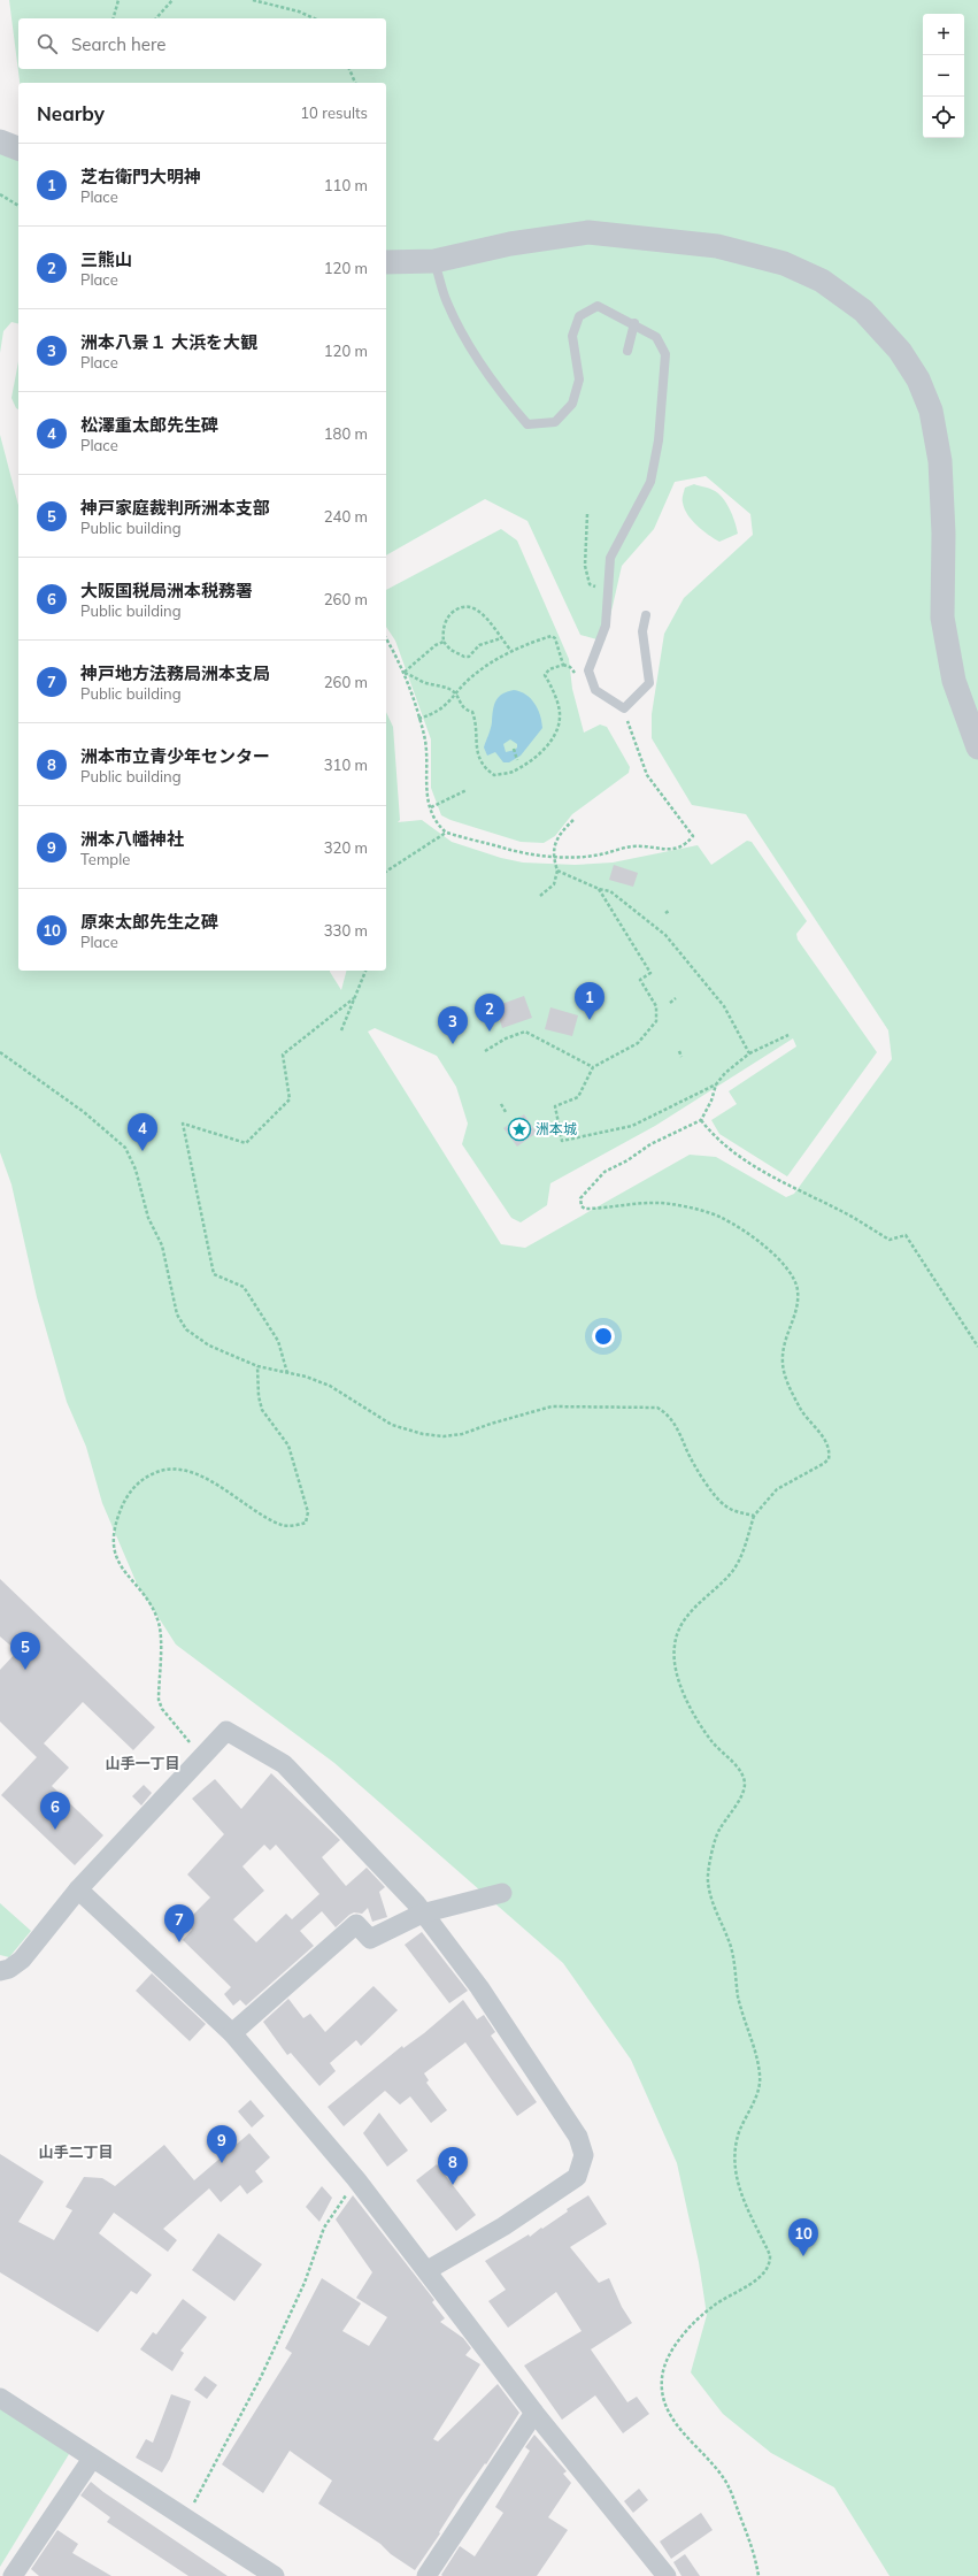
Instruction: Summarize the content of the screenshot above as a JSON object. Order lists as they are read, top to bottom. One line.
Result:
{"districts":["山手一丁目","山手二丁目"],"places":{"place":["洲本城"]},"page":{"map_buttons":["+","−"],"search":"Search here","heading":["Nearby","10 results"],"list":[{"mark":"1","name":"芝右衛門大明神","note":"Place","value":"110 m"},{"mark":"2","name":"三熊山","note":"Place","value":"120 m"},{"mark":"3","name":"洲本八景１ 大浜を大観","note":"Place","value":"120 m"},{"mark":"4","name":"松澤重太郎先生碑","note":"Place","value":"180 m"},{"mark":"5","name":"神戸家庭裁判所洲本支部","note":"Public building","value":"240 m"},{"mark":"6","name":"大阪国税局洲本税務署","note":"Public building","value":"260 m"},{"mark":"7","name":"神戸地方法務局洲本支局","note":"Public building","value":"260 m"},{"mark":"8","name":"洲本市立青少年センター","note":"Public building","value":"310 m"},{"mark":"9","name":"洲本八幡神社","note":"Temple","value":"320 m"},{"mark":"10","name":"原來太郎先生之碑","note":"Place","value":"330 m"}],"pins":["1","2","3","4","5","6","7","9","8","10"]}}
